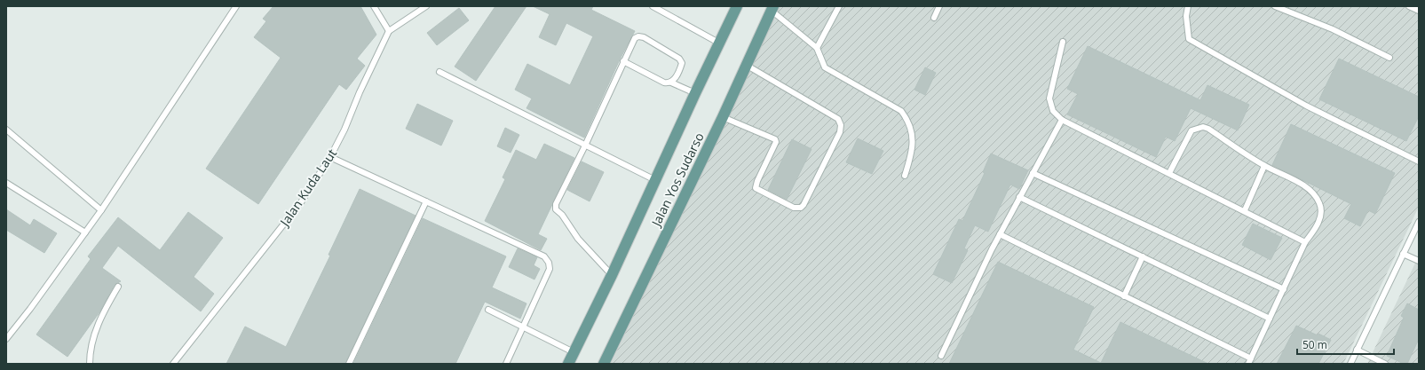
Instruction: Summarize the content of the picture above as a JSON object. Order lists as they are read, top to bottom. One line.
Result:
{"streets":{"main road":["Jalan Yos Sudarso"],"lane":["Jalan Kuda Laut"]},"scale_bar":"50 m"}
